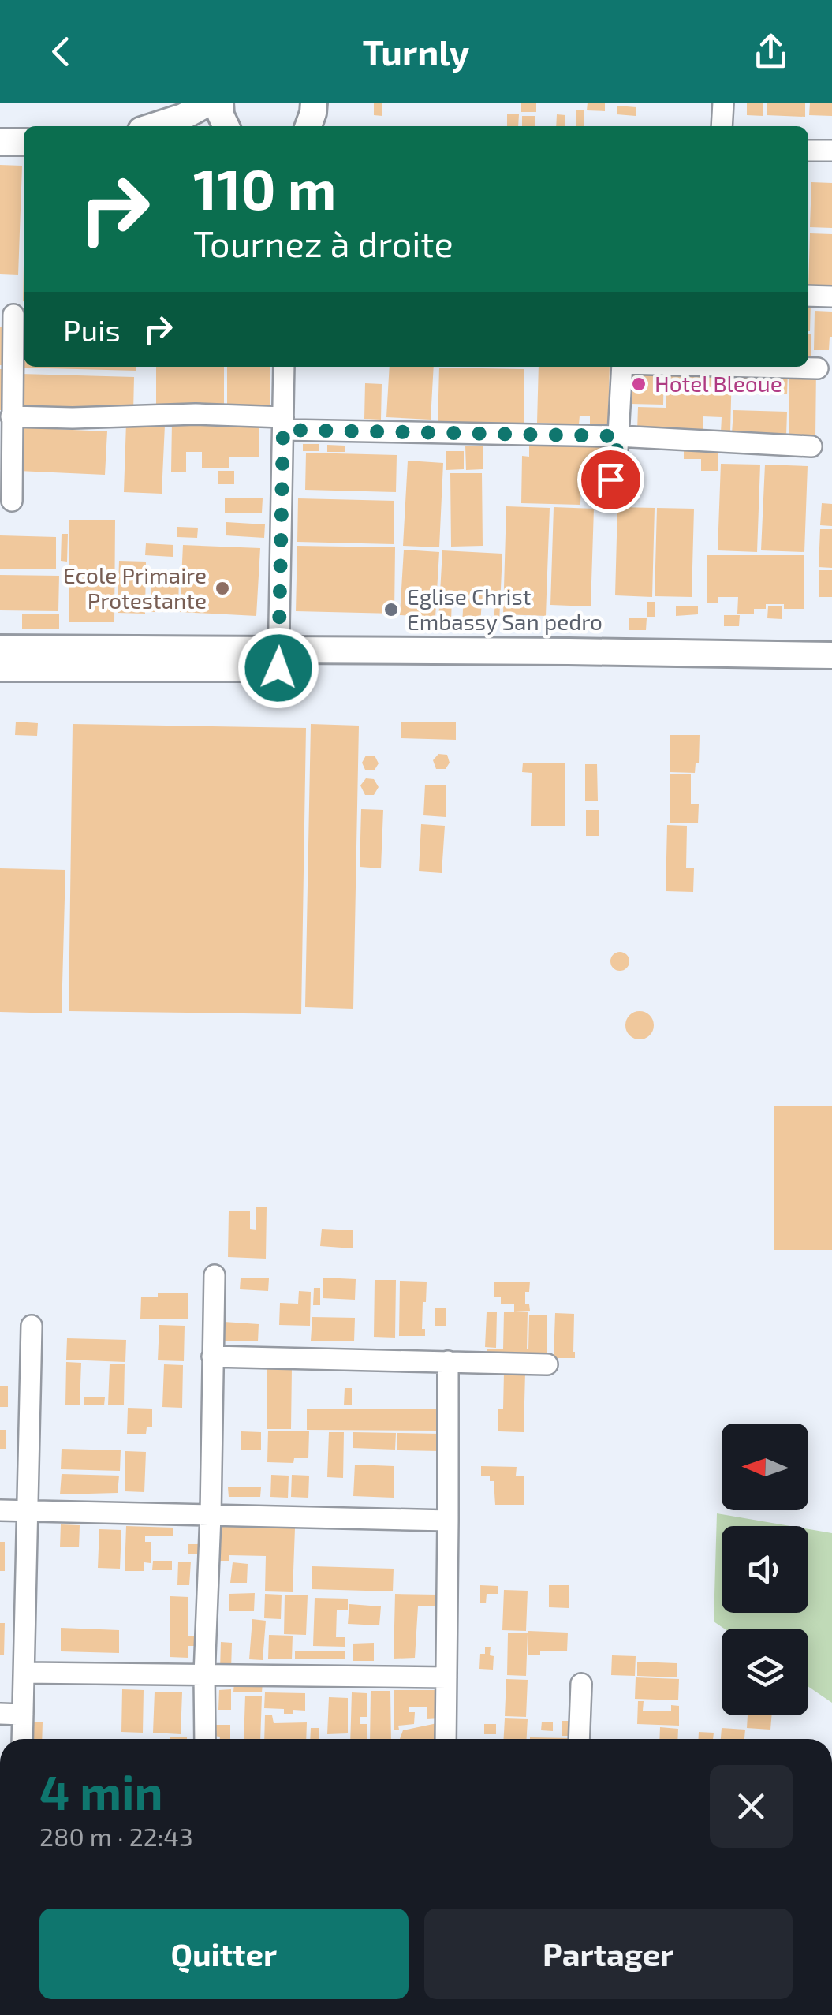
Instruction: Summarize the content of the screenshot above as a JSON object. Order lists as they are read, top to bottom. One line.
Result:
{"places":["Hotel Bleoue","Ecole Primaire Protestante","Eglise Christ Embassy San pedro"],"north":"left","page":{"header":"Turnly","turn":["110 m","Tournez à droite"],"then":"Puis","heading":["4 min","280 m · 22:43"],"buttons":["Quitter","Partager"]}}
